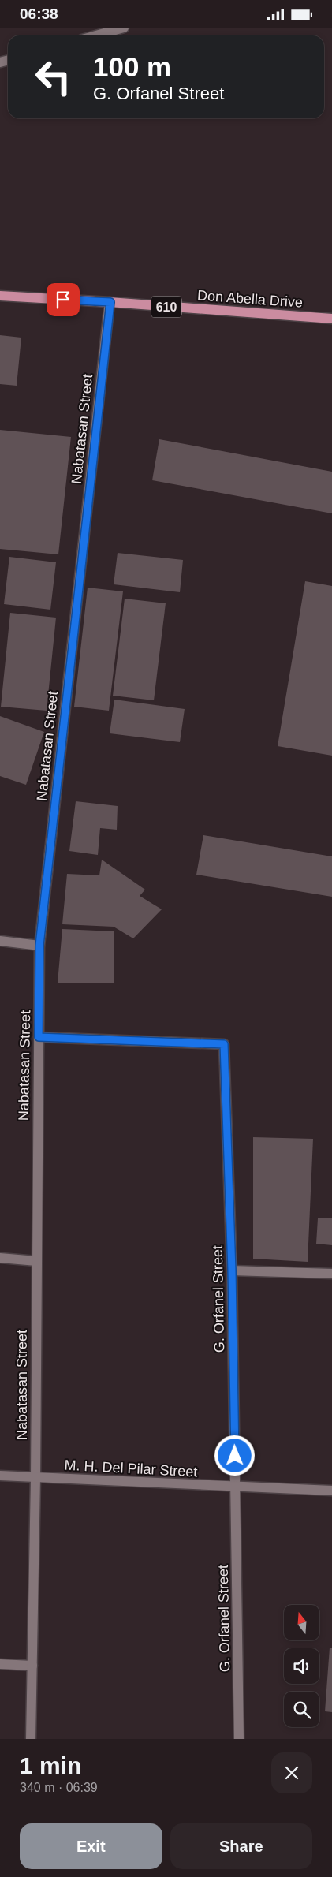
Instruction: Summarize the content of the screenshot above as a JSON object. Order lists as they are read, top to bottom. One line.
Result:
{"streets":{"main road":["Don Abella Drive","610"],"street":["Nabatasan Street","G. Orfanel Street","M. H. Del Pilar Street"]},"crossings":[["Don Abella Drive","Nabatasan Street"],["Nabatasan Street","G. Orfanel Street"],["Nabatasan Street","M. H. Del Pilar Street"],["G. Orfanel Street","M. H. Del Pilar Street"]],"north":"top","page":{"status":"06:38","turn":["100 m","G. Orfanel Street"],"heading":["1 min","340 m · 06:39"],"buttons":["Exit","Share"]}}
